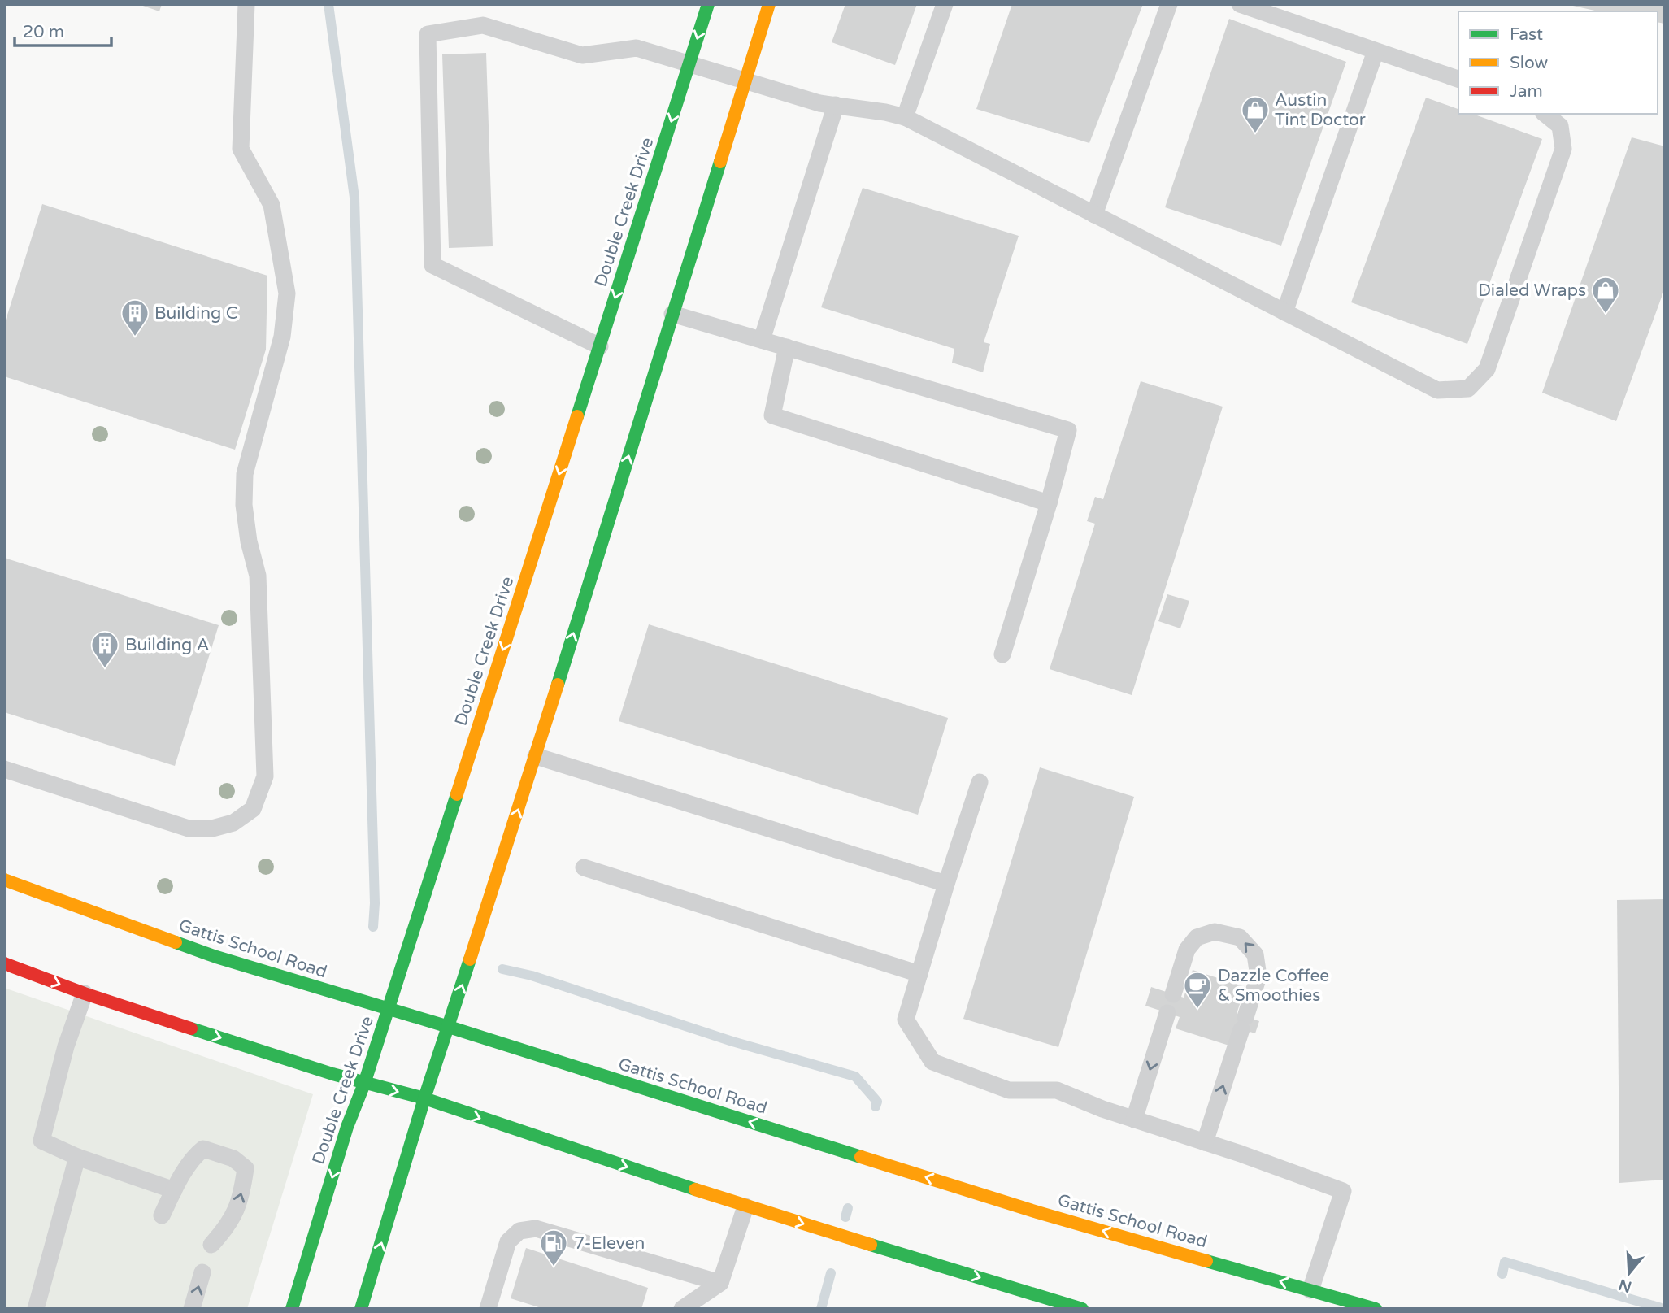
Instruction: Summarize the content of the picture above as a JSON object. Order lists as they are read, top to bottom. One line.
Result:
{"streets":{"street":["Double Creek Drive","Gattis School Road"]},"crossings":[["Double Creek Drive","Gattis School Road"]],"places":{"shop":["Austin Tint Doctor","Dialed Wraps"],"building":["Building C","Building A"],"cafe":["Dazzle Coffee & Smoothies"],"fuel station":["7-Eleven"]},"legend":["Fast","Slow","Jam"],"scale_bar":"20 m","north":"bottom"}
